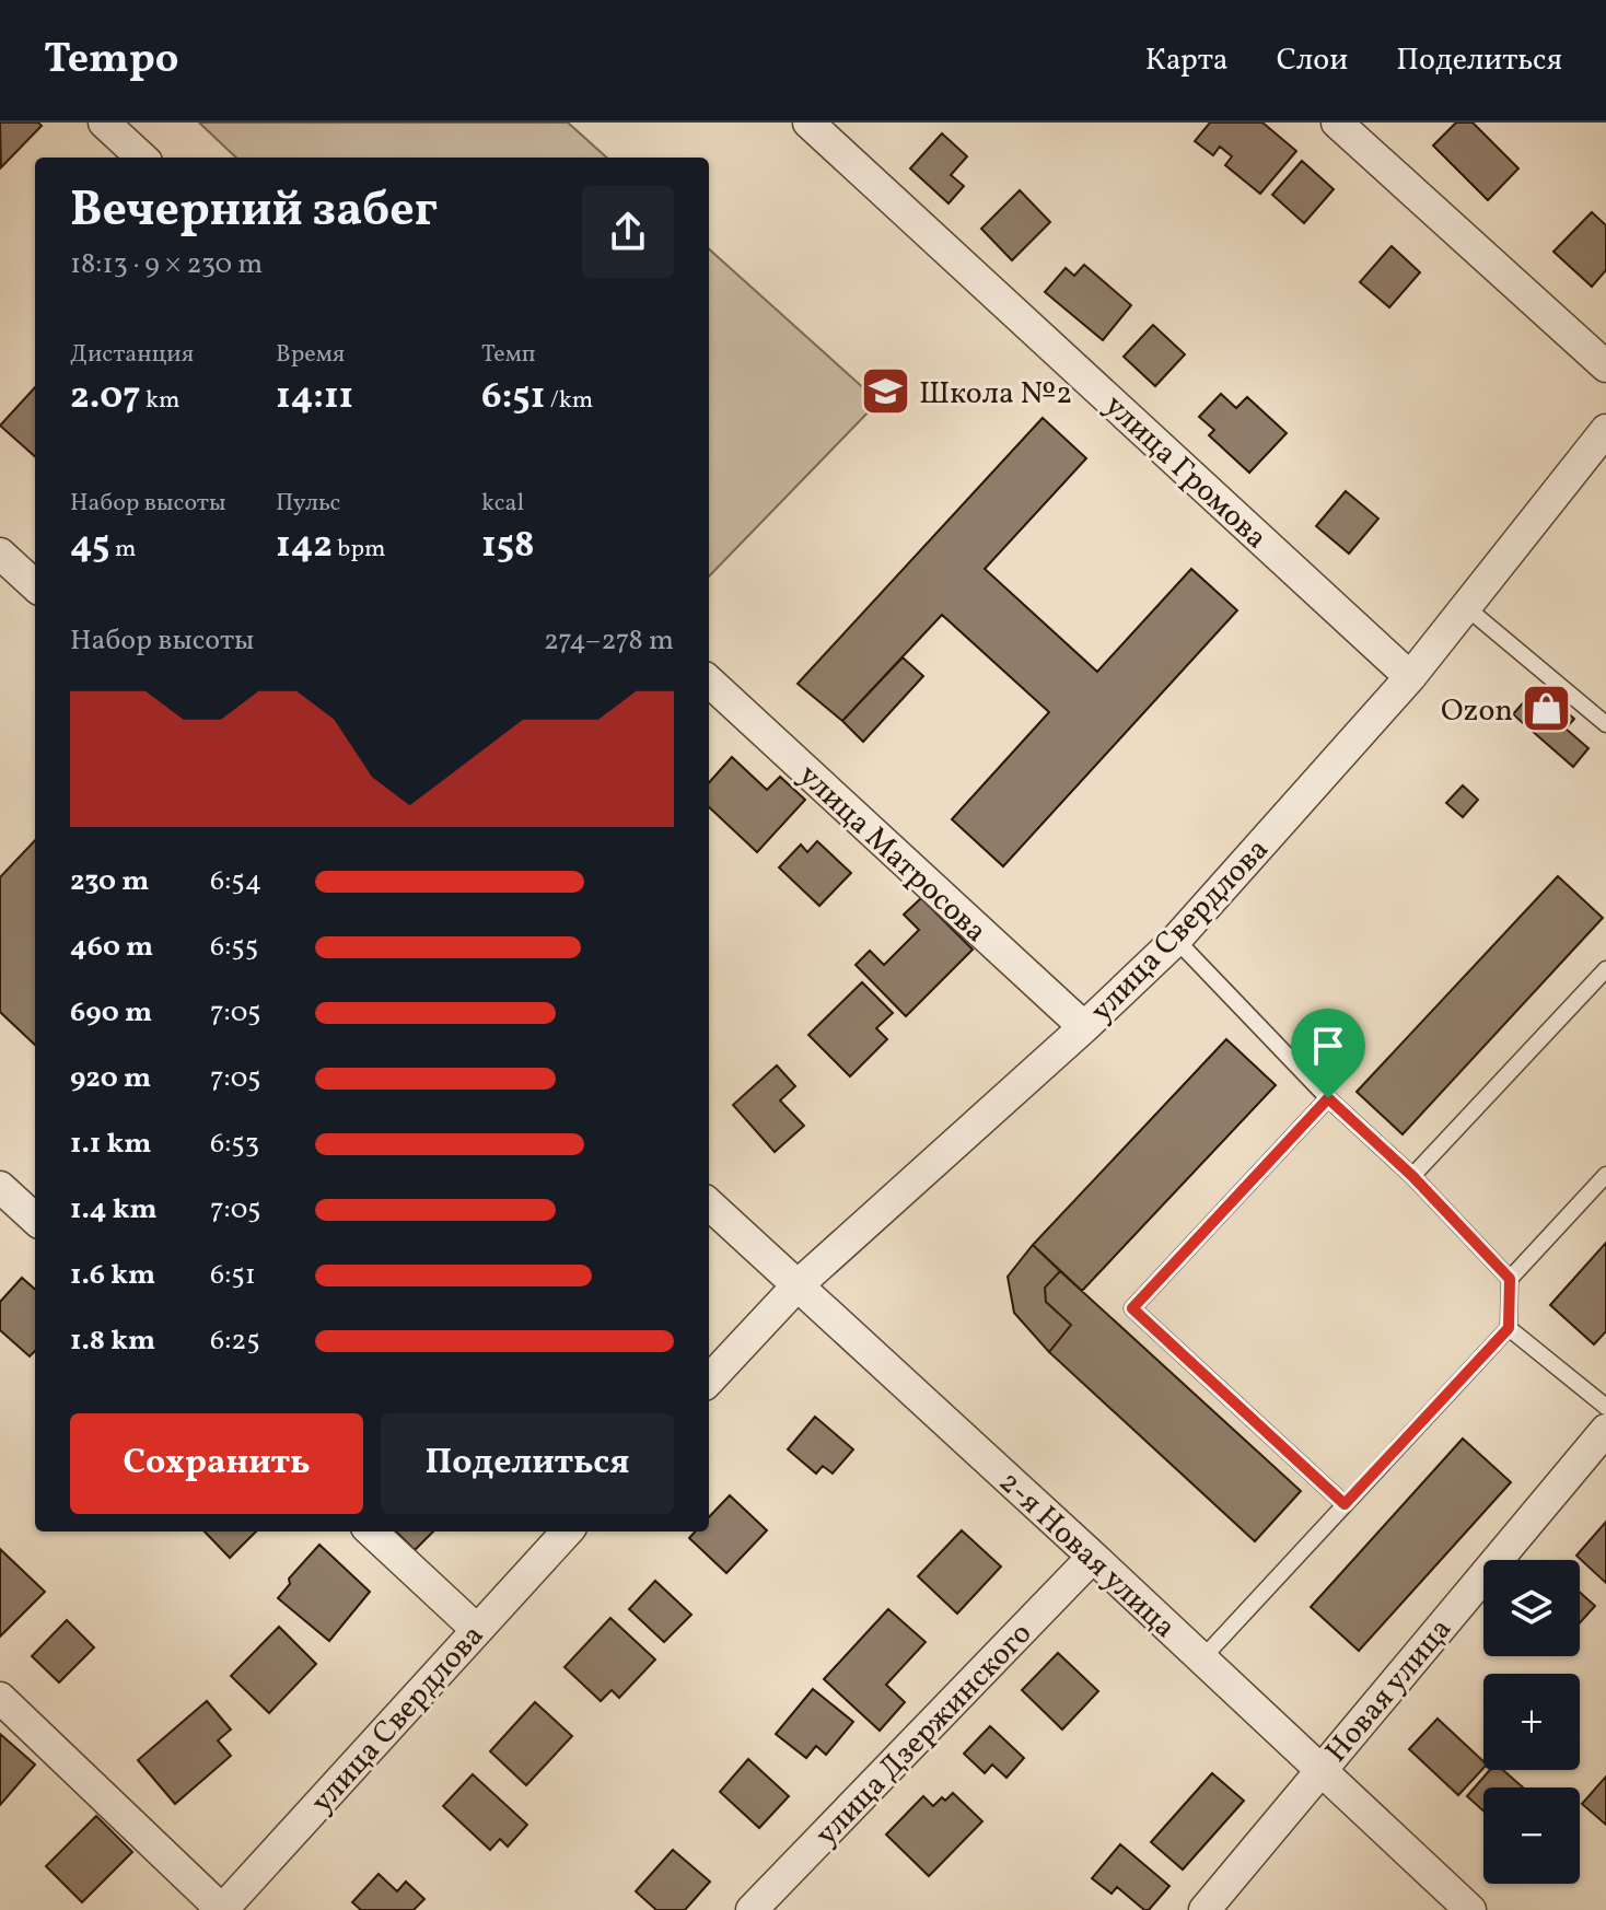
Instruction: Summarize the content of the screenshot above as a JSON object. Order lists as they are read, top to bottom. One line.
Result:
{"streets":{"street":["улица Громова","улица Матросова","улица Свердлова","2-я Новая улица","Новая улица","улица Дзержинского"]},"crossings":[["улица Громова","улица Свердлова"],["улица Матросова","улица Свердлова"],["улица Свердлова","2-я Новая улица"],["2-я Новая улица","Новая улица"],["2-я Новая улица","улица Дзержинского"]],"places":{"school or university":["Школа №2"],"shop":["Ozon"]},"page":{"header":"Tempo","nav":["Карта","Слои","Поделиться"],"heading":["Вечерний забег","18:13 · 9 × 230 m"],"stats":[["Дистанция","2.07 km"],["Время","14:11"],["Темп","6:51 /km"],["Набор высоты","45 m"],["Пульс","142 bpm"],["kcal","158"]],"chart":["Набор высоты","274–278 m"],"list":[{"name":"230 m","note":"6:54"},{"name":"460 m","note":"6:55"},{"name":"690 m","note":"7:05"},{"name":"920 m","note":"7:05"},{"name":"1.1 km","note":"6:53"},{"name":"1.4 km","note":"7:05"},{"name":"1.6 km","note":"6:51"},{"name":"1.8 km","note":"6:25"}],"buttons":["Сохранить","Поделиться"],"map_buttons":["+","−"]}}
